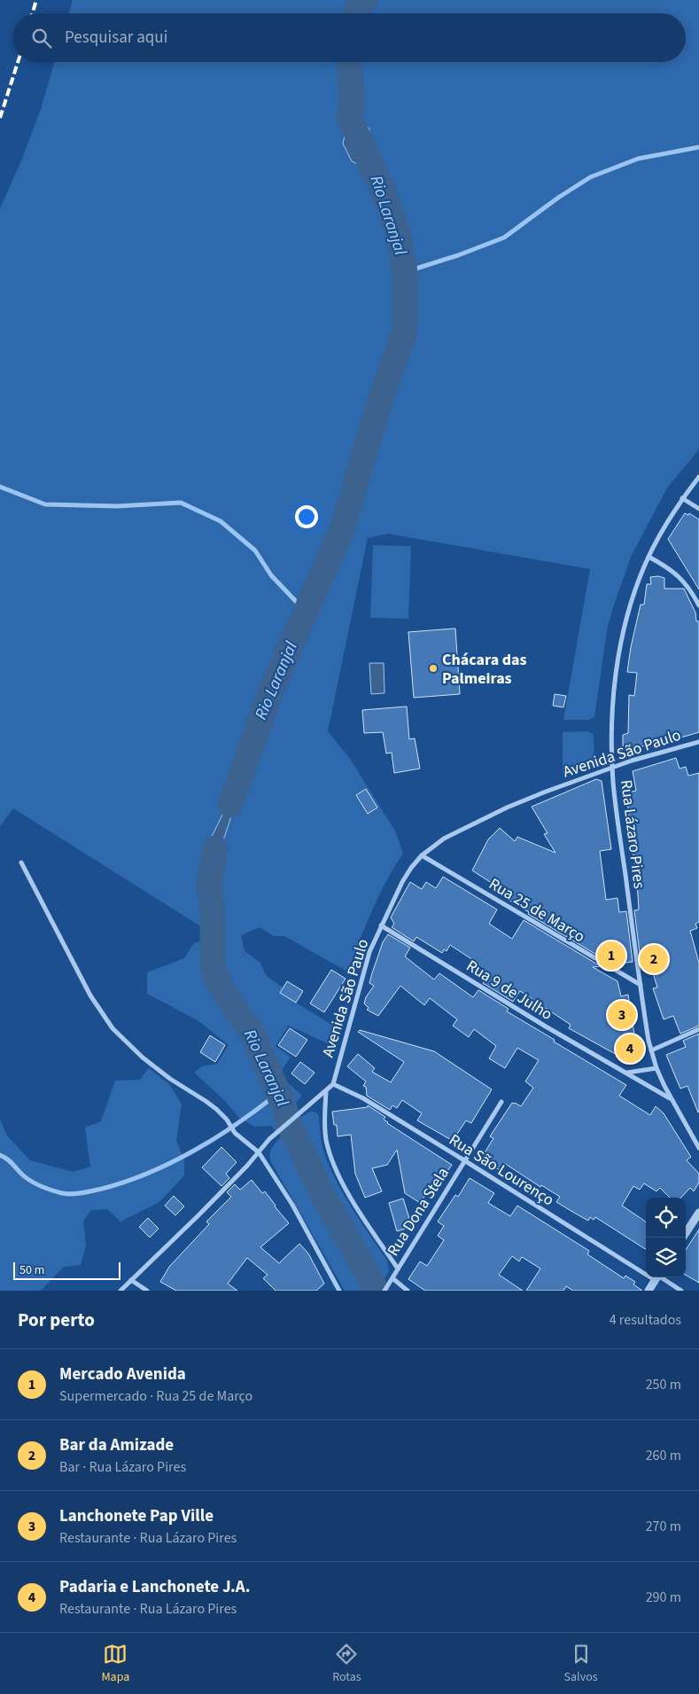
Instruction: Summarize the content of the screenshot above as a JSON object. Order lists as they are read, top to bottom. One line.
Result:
{"streets":{"street":["Avenida São Paulo","Rua Lázaro Pires","Rua 25 de Março","Rua 9 de Julho","Rua São Lourenço","Rua Dona Stela"]},"crossings":[["Avenida São Paulo","Rua Lázaro Pires"],["Avenida São Paulo","Rua 25 de Março"],["Avenida São Paulo","Rua 9 de Julho"],["Avenida São Paulo","Rua São Lourenço"],["Rua Lázaro Pires","Rua 25 de Março"],["Rua Lázaro Pires","Rua 9 de Julho"],["Rua São Lourenço","Rua Dona Stela"]],"water":["Rio Laranjal"],"places":["Chácara das Palmeiras"],"scale_bar":"50 m","page":{"search":"Pesquisar aqui","pins":["1","2","3","4"],"scale":"50 m","heading":["Por perto","4 resultados"],"list":[{"mark":"1","name":"Mercado Avenida","note":"Supermercado · Rua 25 de Março","value":"250 m"},{"mark":"2","name":"Bar da Amizade","note":"Bar · Rua Lázaro Pires","value":"260 m"},{"mark":"3","name":"Lanchonete Pap Ville","note":"Restaurante · Rua Lázaro Pires","value":"270 m"},{"mark":"4","name":"Padaria e Lanchonete J.A.","note":"Restaurante · Rua Lázaro Pires","value":"290 m"}],"nav":["Mapa","Rotas","Salvos"]}}
